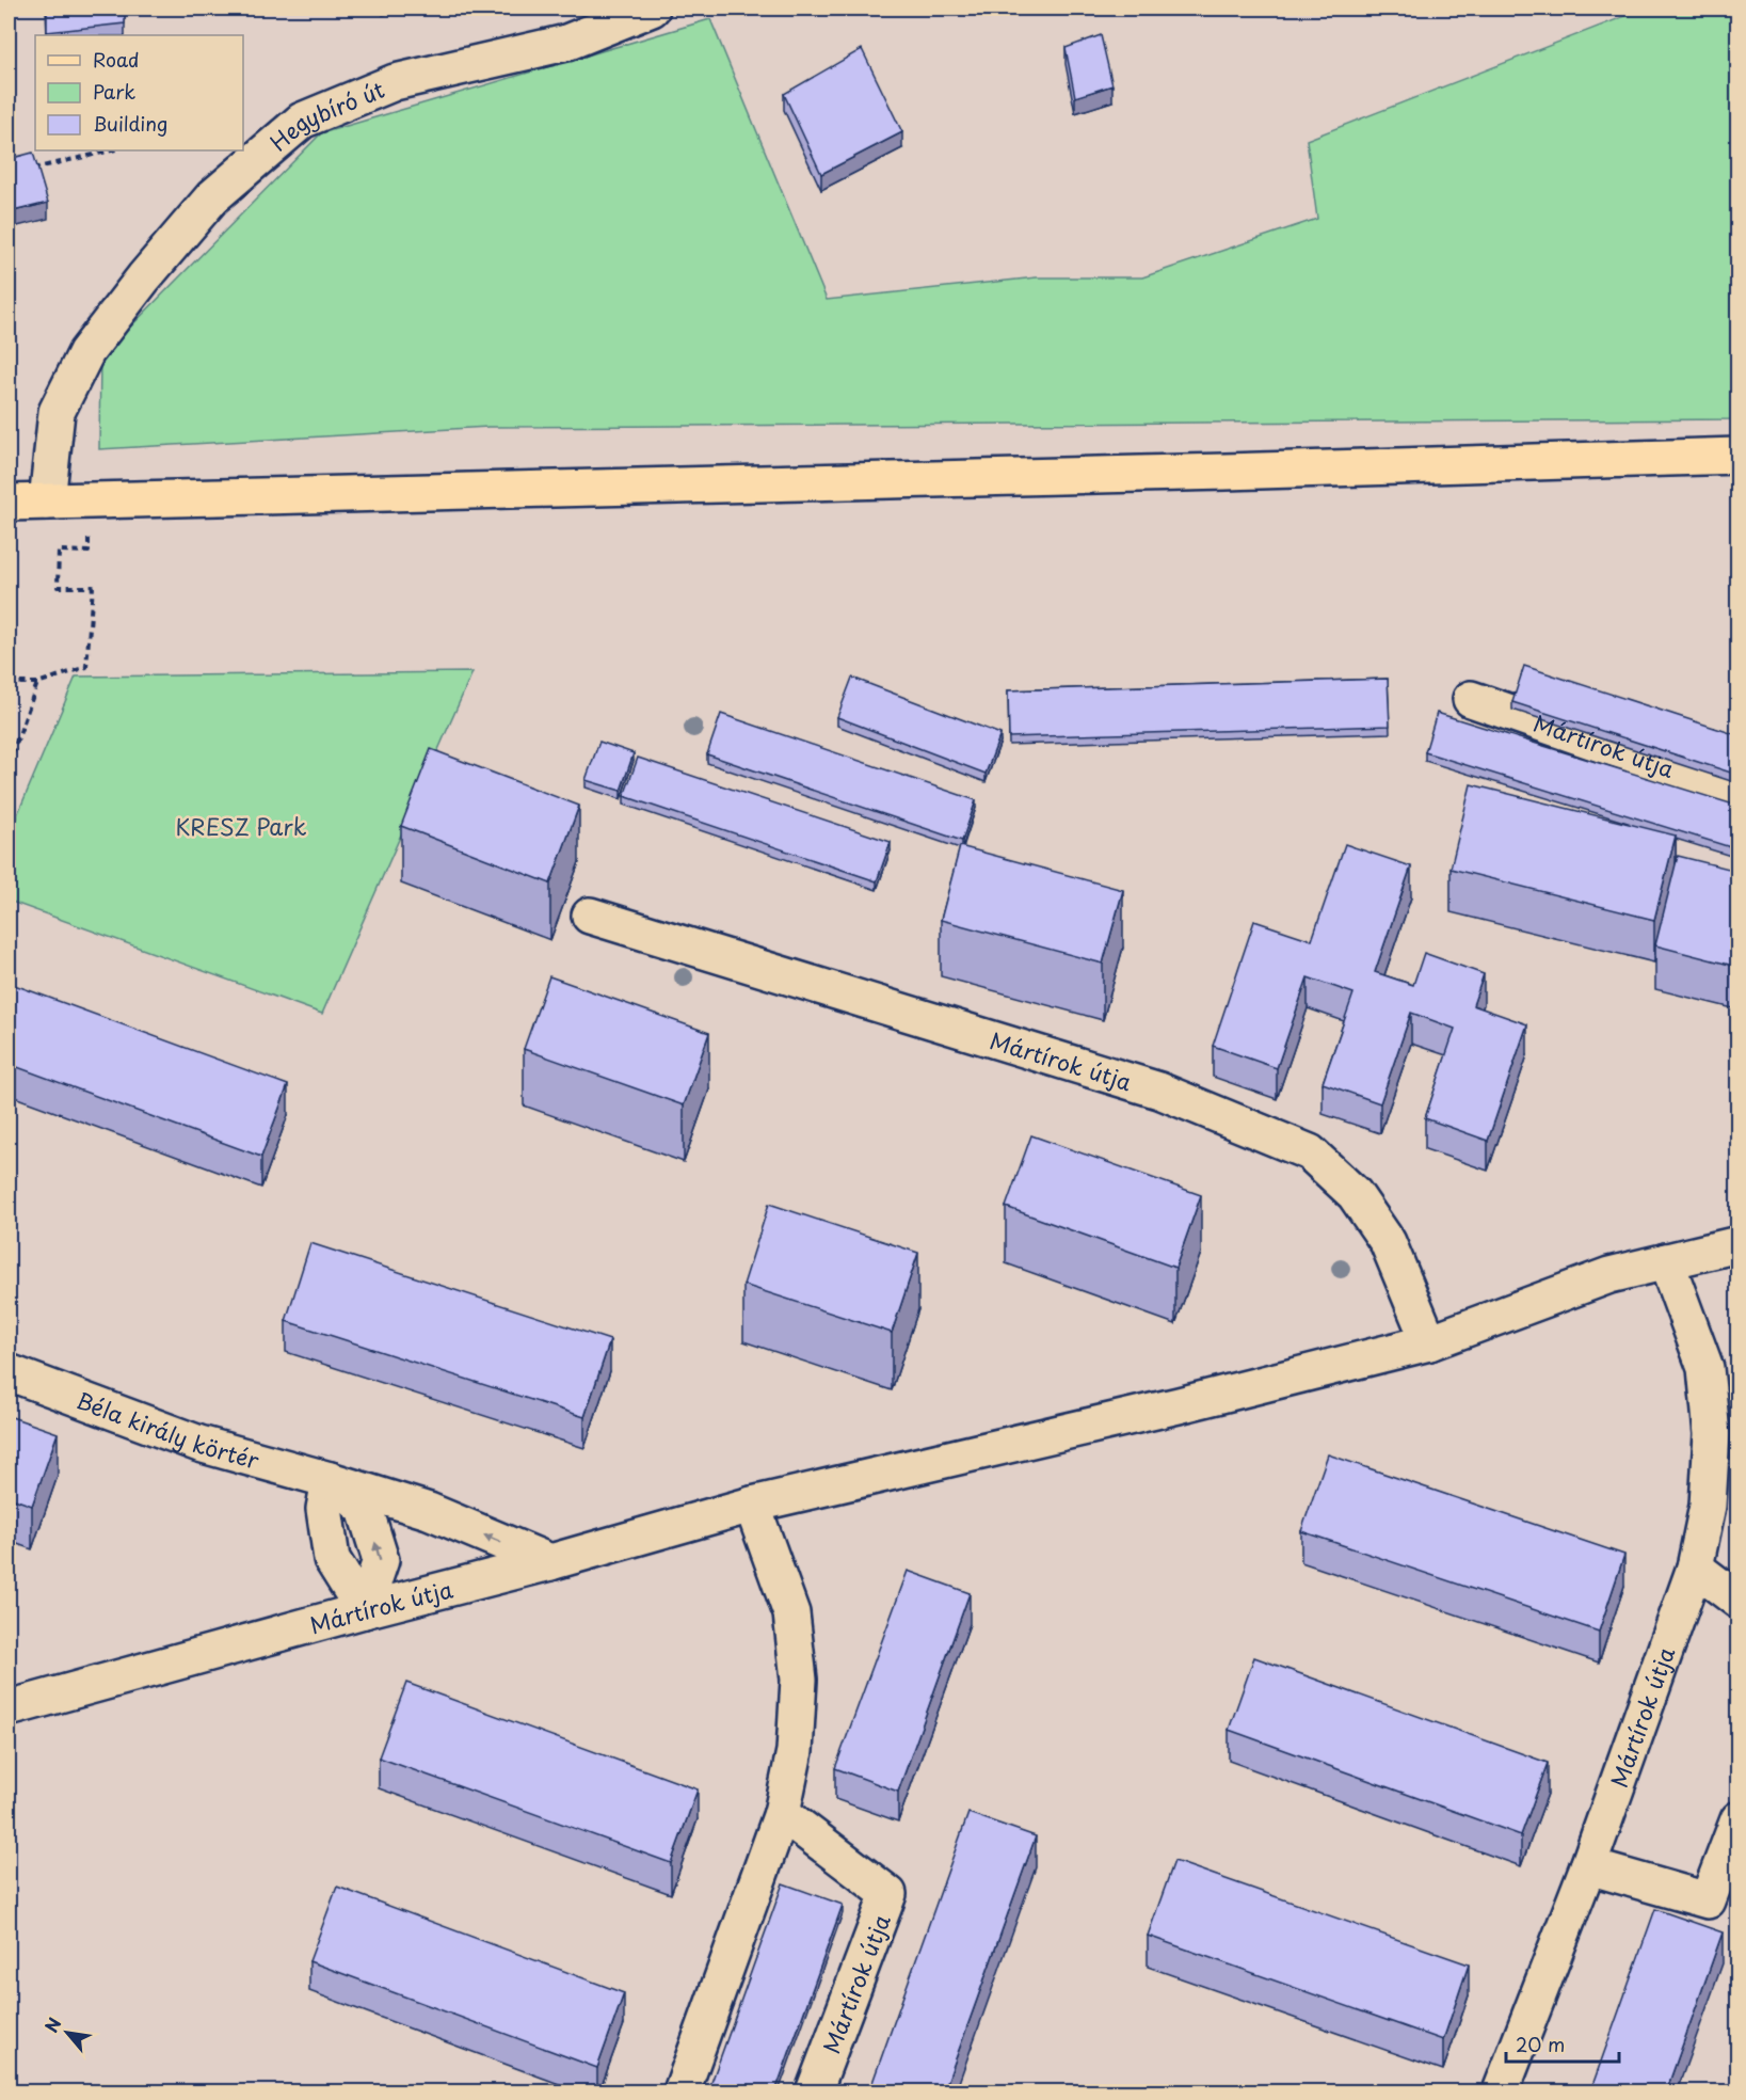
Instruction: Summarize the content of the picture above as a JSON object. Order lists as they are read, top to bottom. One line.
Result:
{"streets":{"street":["Hegybíró út","Mártírok útja","Béla király körtér"]},"crossings":[["Mártírok útja","Béla király körtér"]],"one_way":["Béla király körtér"],"parks":["KRESZ Park"],"legend":["Road","Park","Building"],"scale_bar":"20 m","north":"top left"}
